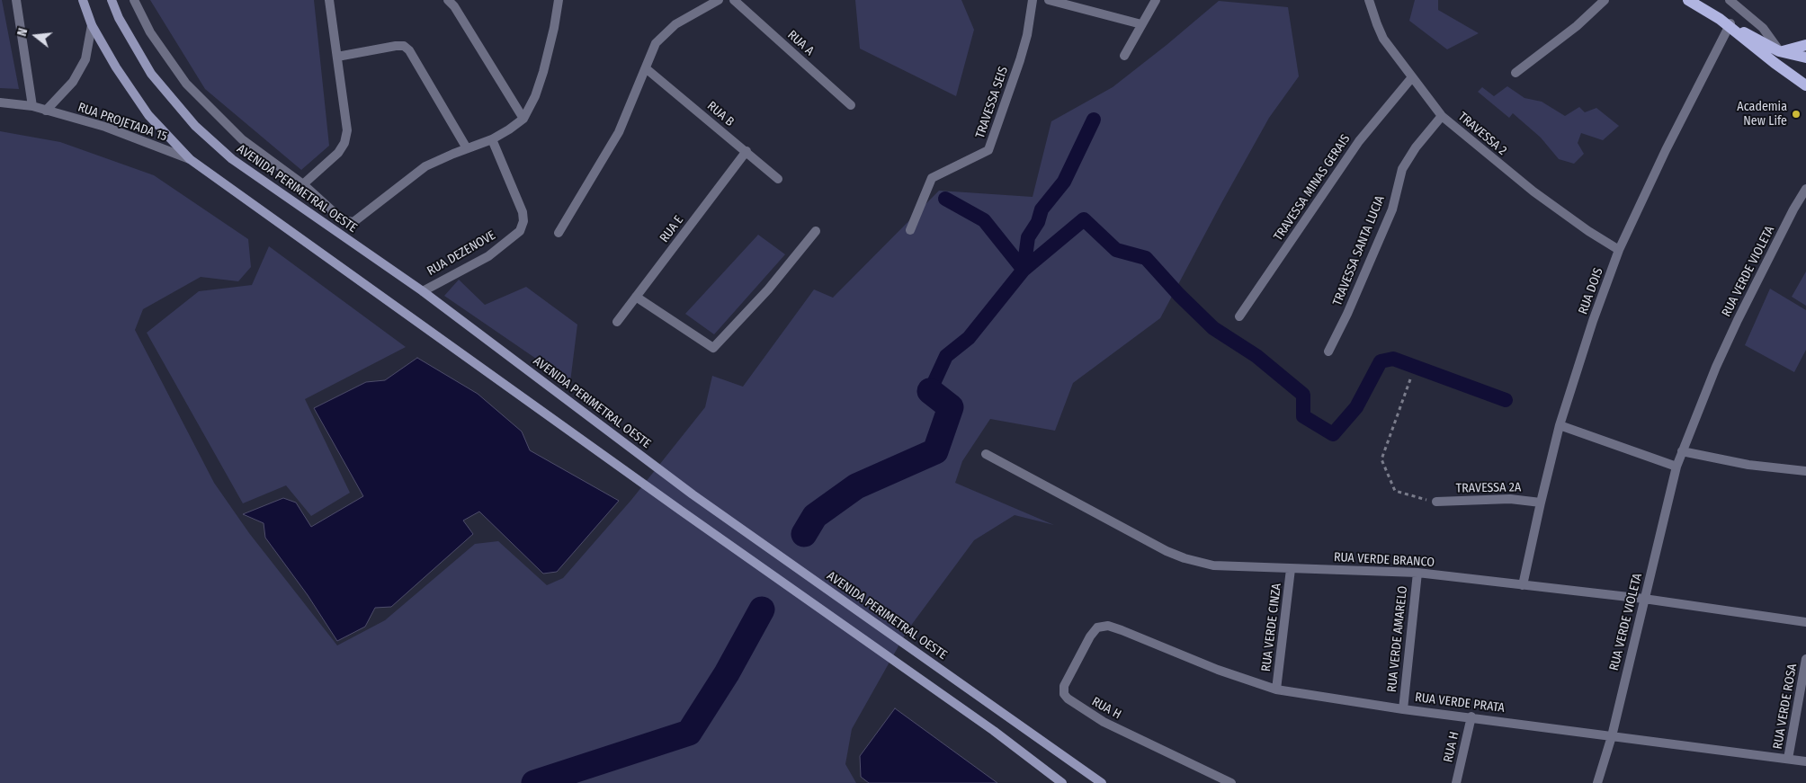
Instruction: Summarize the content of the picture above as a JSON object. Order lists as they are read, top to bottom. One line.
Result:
{"streets":{"main road":["AVENIDA PERIMETRAL OESTE"],"street":["RUA A","TRAVESSA SEIS","RUA B","RUA PROJETADA 15","TRAVESSA 2","TRAVESSA MINAS GERAIS","RUA E","TRAVESSA SANTA LUCIA","RUA DEZENOVE","RUA VERDE VIOLETA","RUA DOIS","TRAVESSA 2A","RUA VERDE BRANCO","RUA VERDE CINZA","RUA VERDE AMARELO","RUA VERDE PRATA","RUA VERDE ROSA","RUA H"]},"crossings":[["RUA B","RUA E"],["TRAVESSA 2","TRAVESSA MINAS GERAIS"],["TRAVESSA 2","TRAVESSA SANTA LUCIA"],["TRAVESSA 2","RUA DOIS"],["AVENIDA PERIMETRAL OESTE","RUA DEZENOVE"],["RUA VERDE VIOLETA","RUA VERDE BRANCO"],["RUA VERDE VIOLETA","RUA VERDE PRATA"],["RUA DOIS","TRAVESSA 2A"],["RUA DOIS","RUA VERDE BRANCO"],["RUA VERDE BRANCO","RUA VERDE CINZA"],["RUA VERDE BRANCO","RUA VERDE AMARELO"],["RUA VERDE CINZA","RUA VERDE PRATA"],["RUA VERDE AMARELO","RUA VERDE PRATA"],["RUA VERDE PRATA","RUA VERDE ROSA"],["RUA VERDE PRATA","RUA H"]],"places":["Academia New Life"],"north":"left"}
